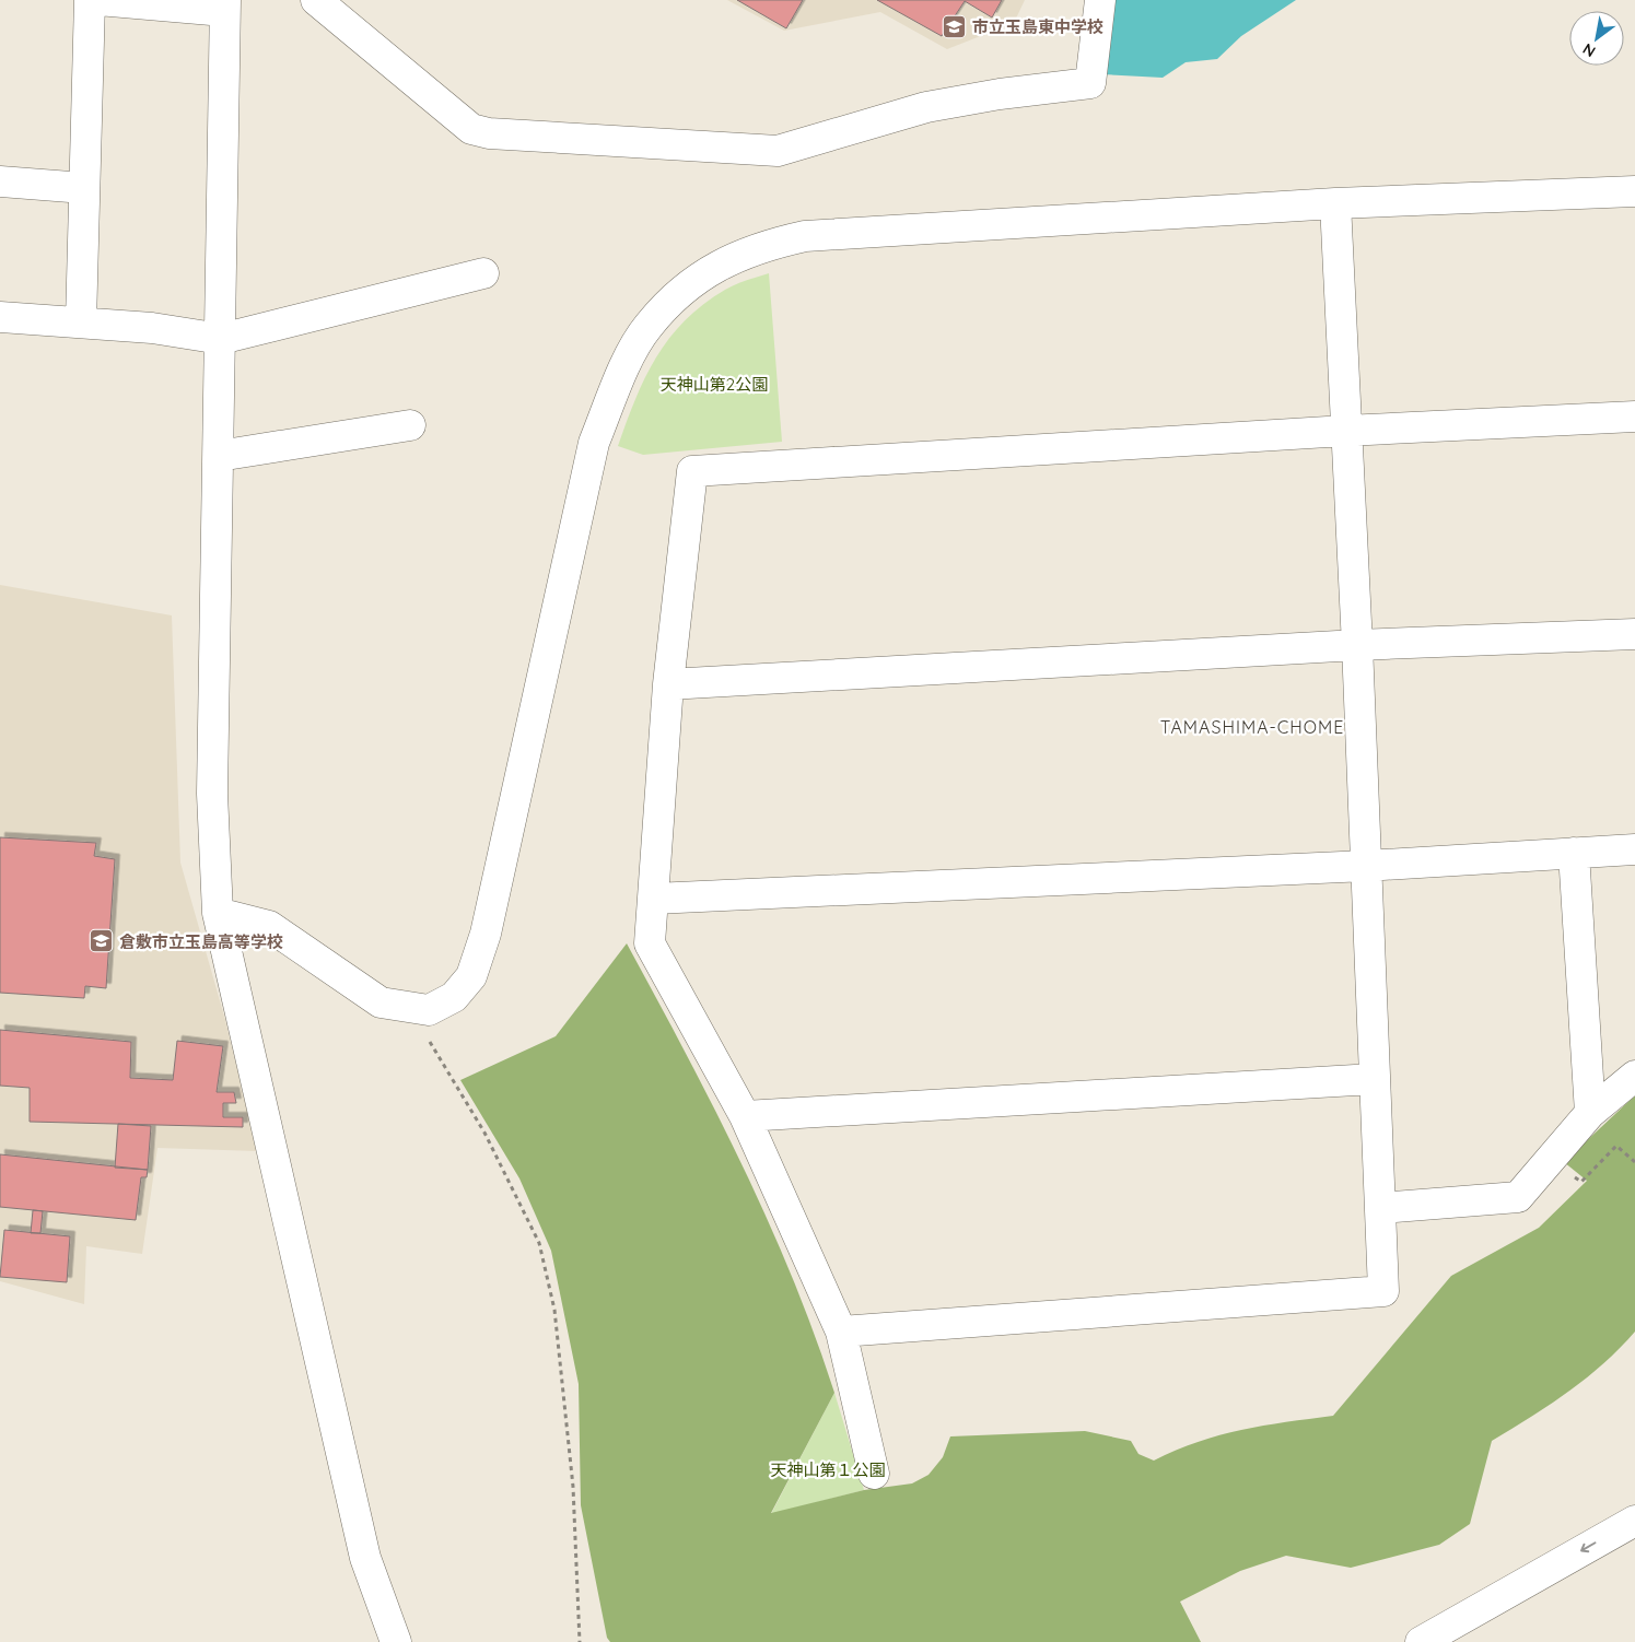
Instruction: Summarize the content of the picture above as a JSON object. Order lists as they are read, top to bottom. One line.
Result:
{"districts":["TAMASHIMA-CHOME"],"parks":["天神山第2公園","天神山第１公園"],"places":{"school or university":["市立玉島東中学校","倉敷市立玉島高等学校"]},"north":"bottom left"}
